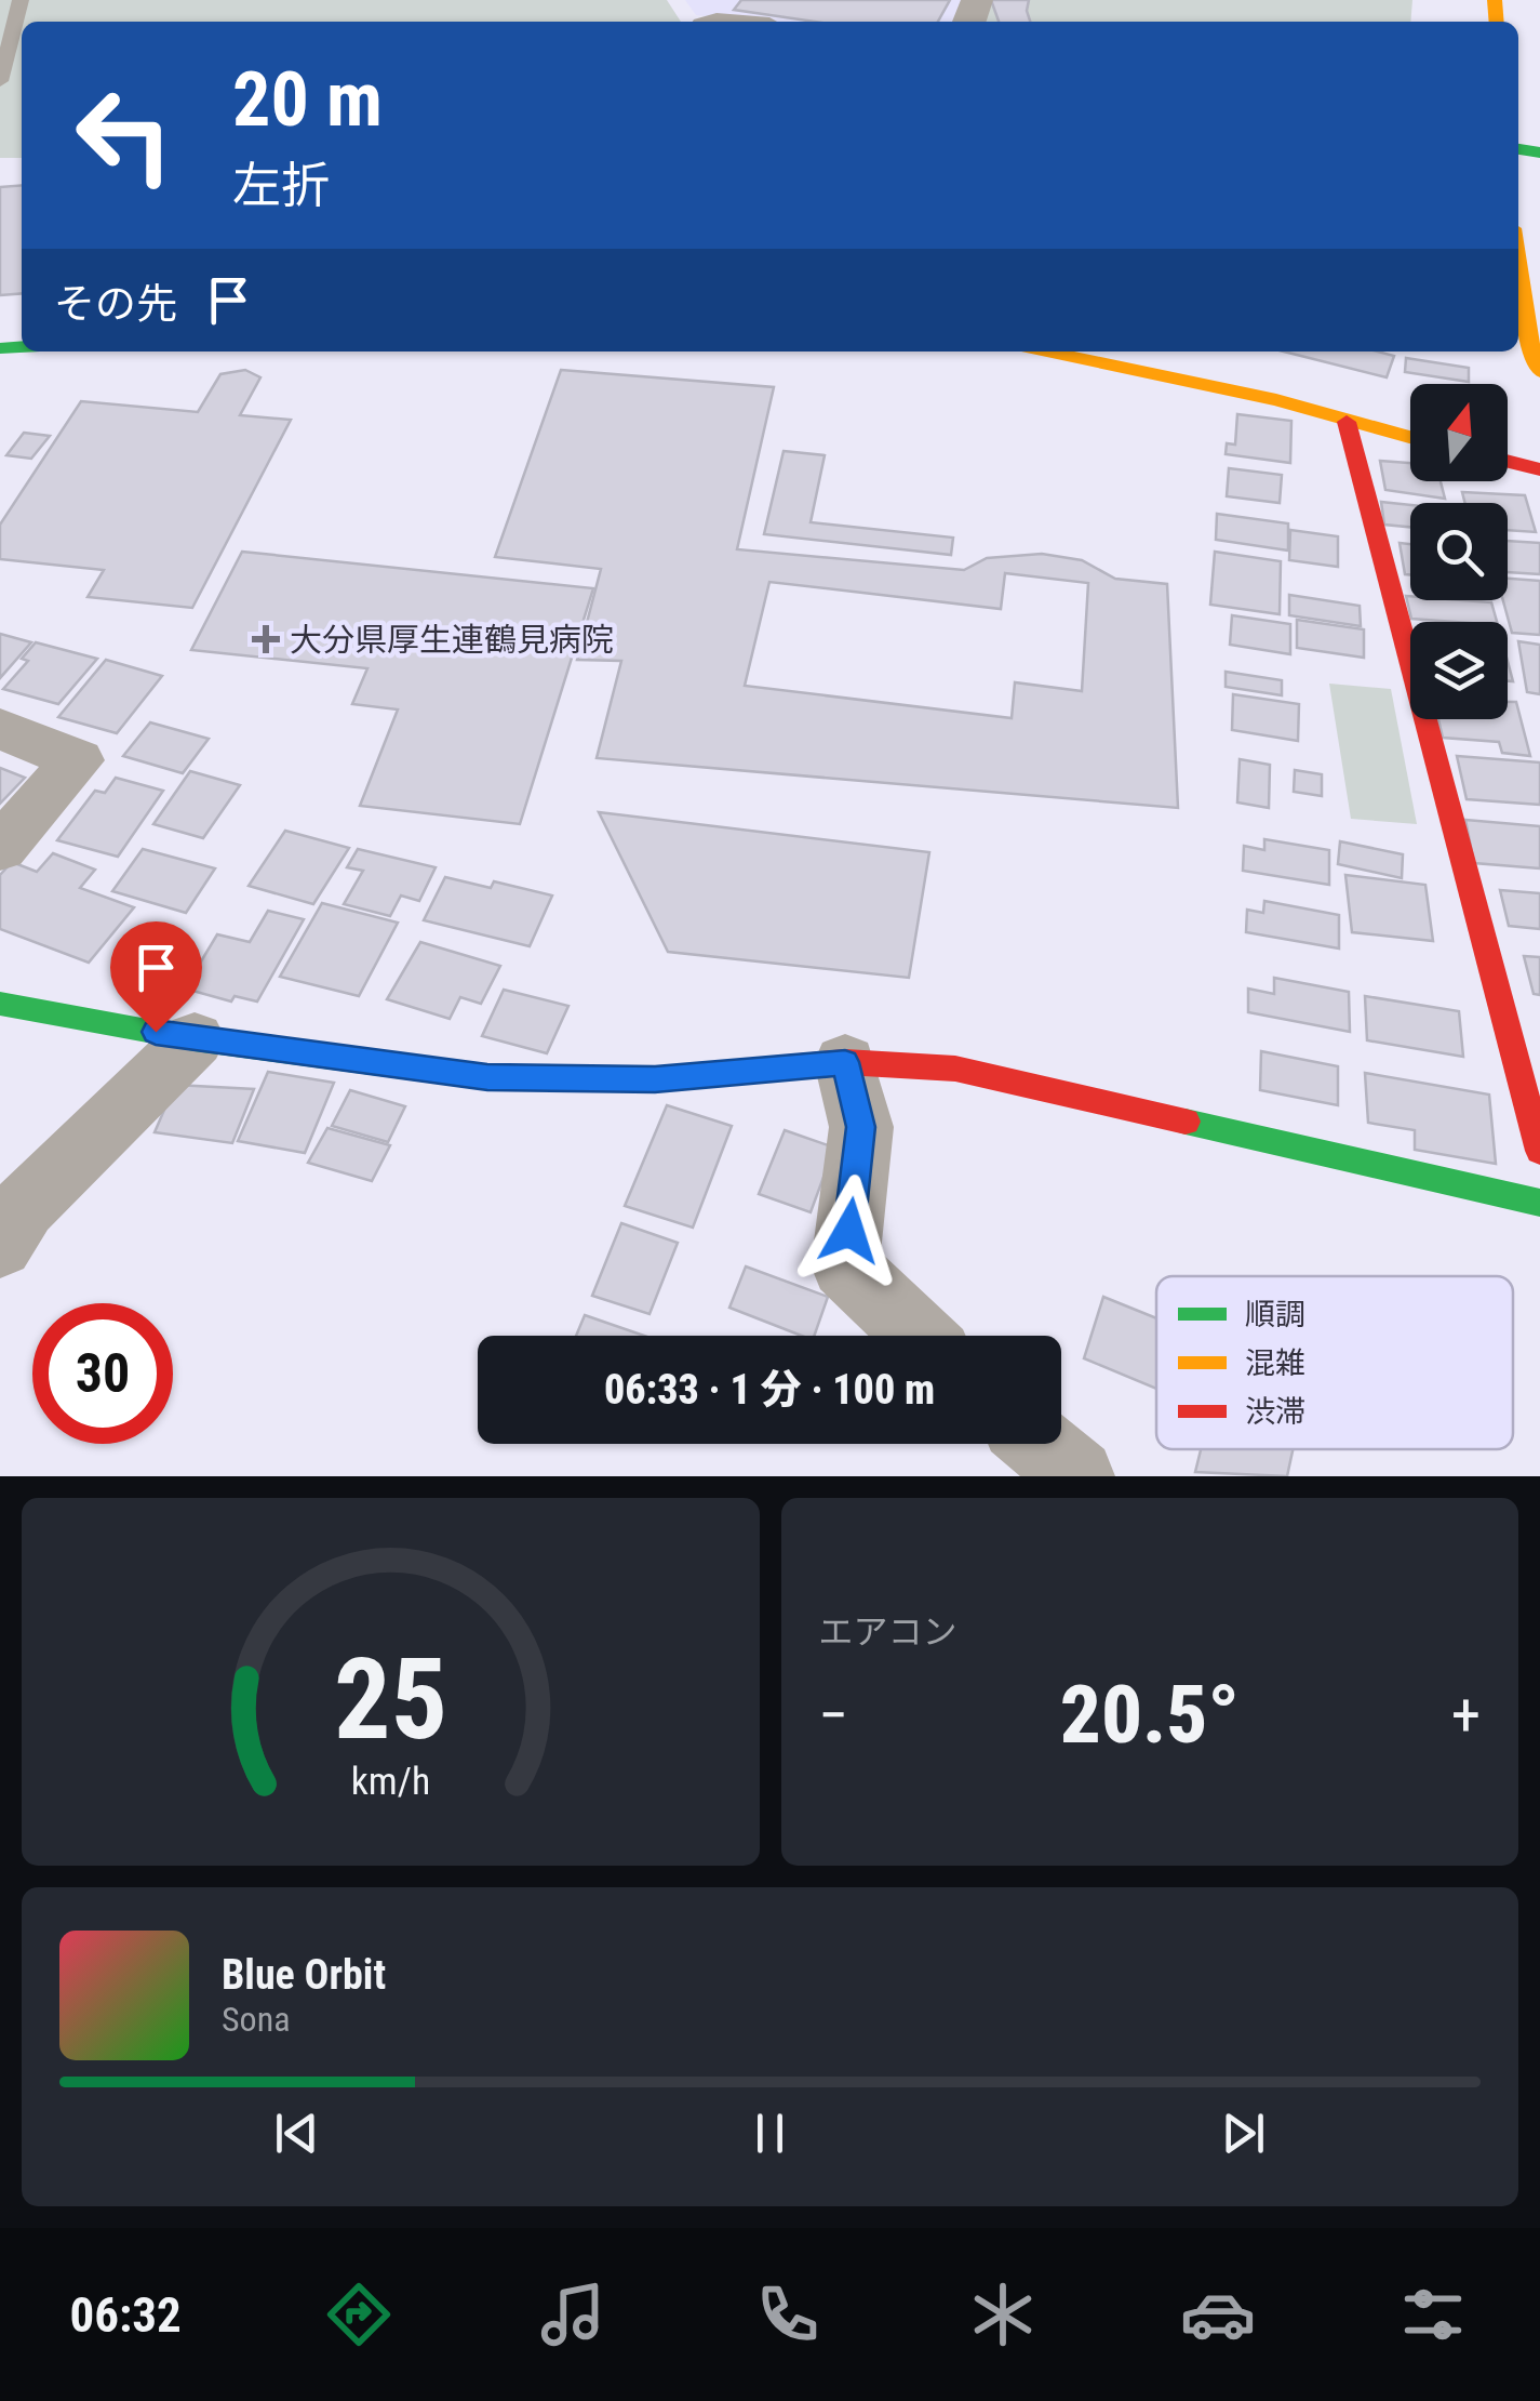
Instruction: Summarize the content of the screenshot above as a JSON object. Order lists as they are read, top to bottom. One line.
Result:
{"places":{"health":["大分県厚生連鶴見病院"]},"legend":["順調","混雑","渋滞"],"north":"top","page":{"turn":["20 m","左折"],"then":"その先","limit":"30","trip":"06:33 · 1 分 · 100 m","tile":"エアコン","heat":["−","20.5°","+"],"song":["Blue Orbit","Sona"],"tabs":"06:32","gauge":["25","km/h"]}}
